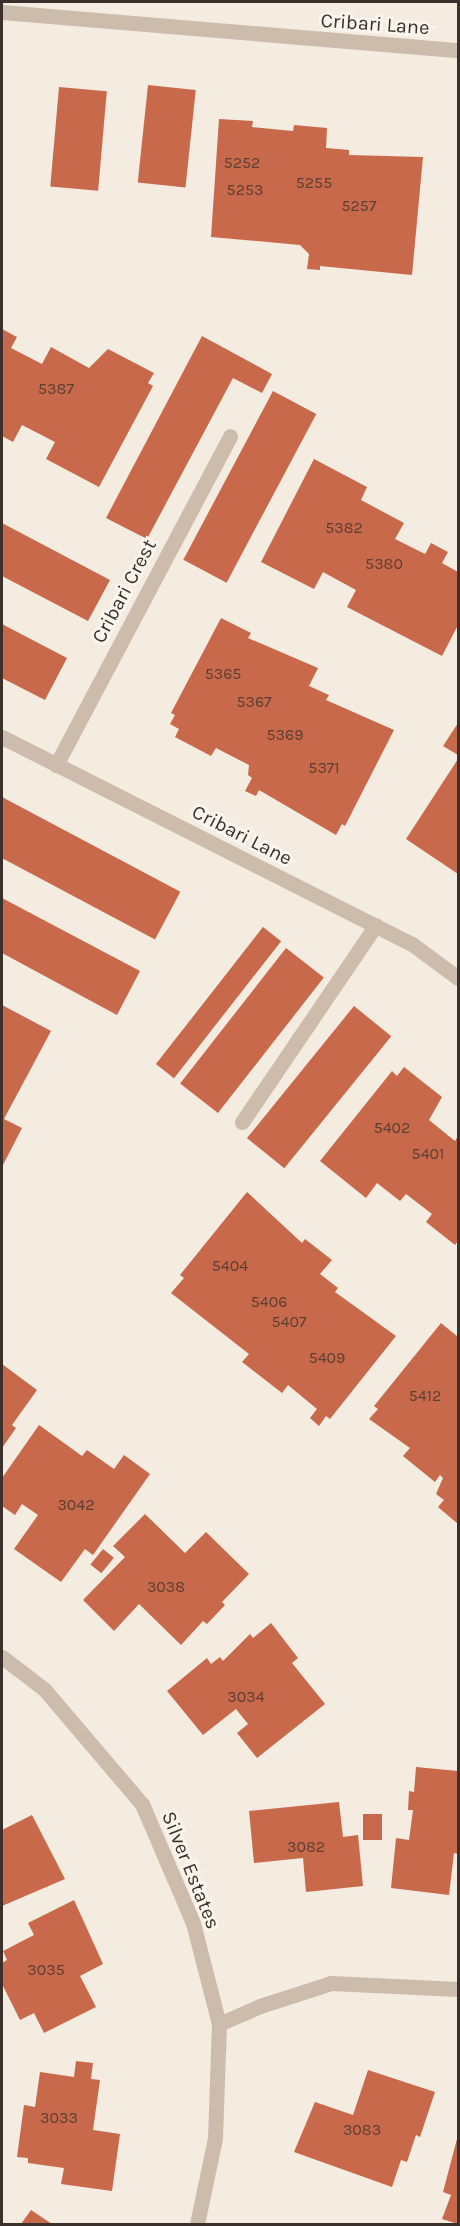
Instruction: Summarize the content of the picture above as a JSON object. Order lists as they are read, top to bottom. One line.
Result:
{"streets":{"street":["Cribari Lane","Cribari Crest","Silver Estates"]},"crossings":[["Cribari Lane","Cribari Crest"]],"house_numbers":["5252","5255","5253","5257","5387","5382","5380","5365","5367","5369","5371","5402","5401","5404","5406","5407","5409","5412","3042","3038","3034","3082","3035","3033","3083"]}
